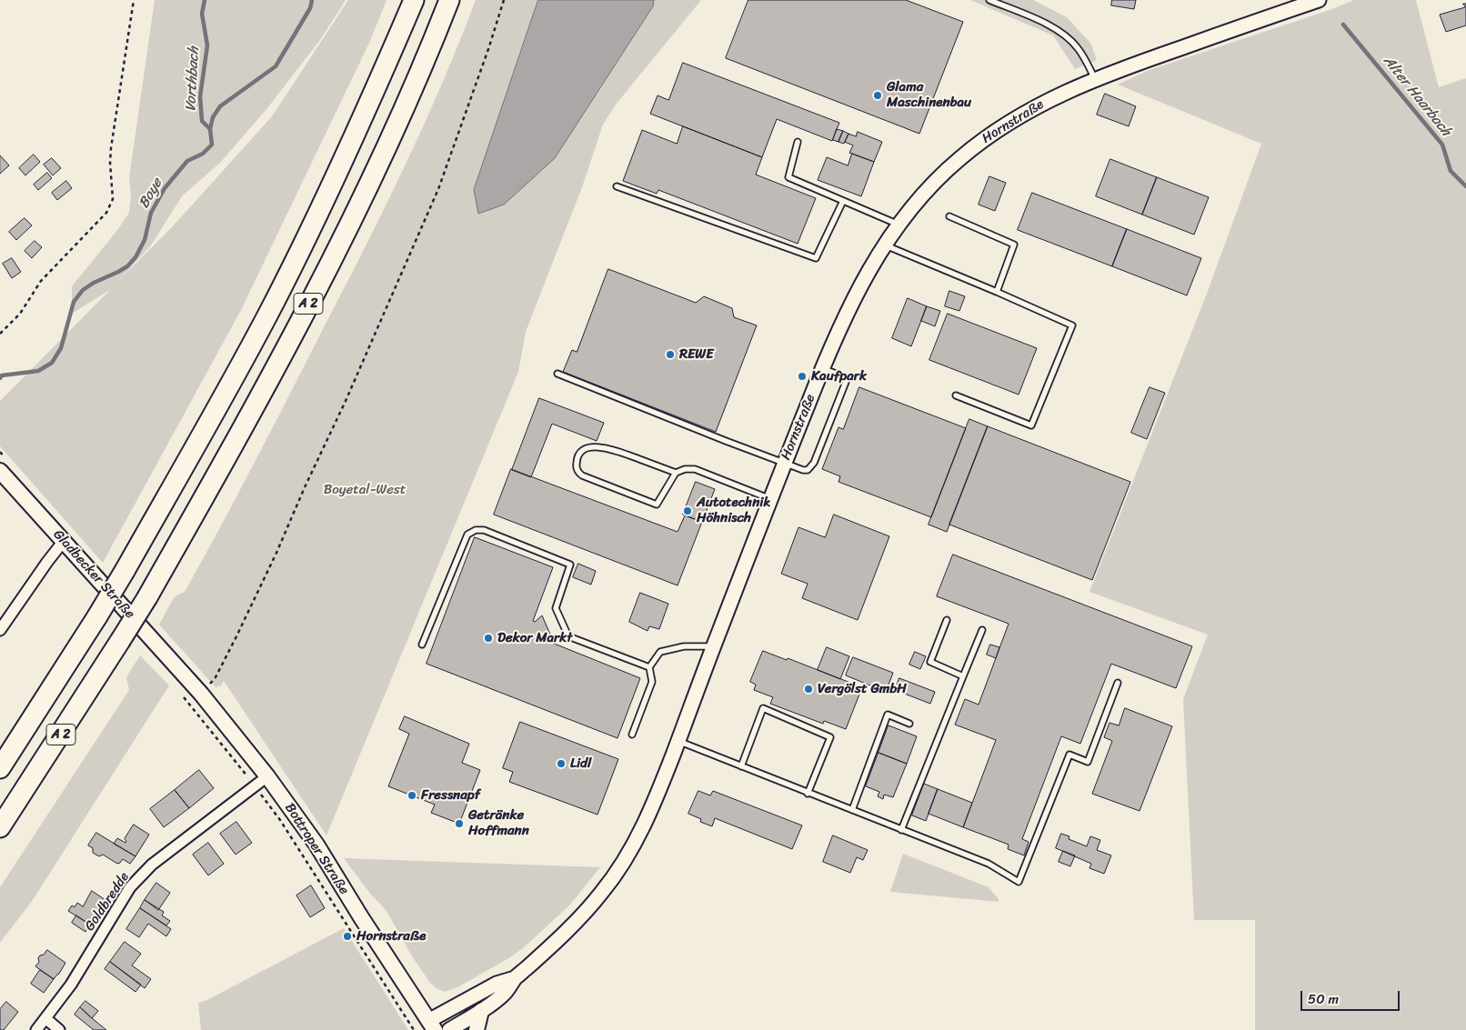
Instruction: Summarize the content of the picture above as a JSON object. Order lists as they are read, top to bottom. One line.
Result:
{"streets":{"highway":["A 2"],"main road":["Gladbecker Straße","Bottroper Straße"],"street":["Hornstraße","Goldbredde"]},"crossings":[["Hornstraße","Bottroper Straße"],["Gladbecker Straße","Bottroper Straße"],["Bottroper Straße","Goldbredde"]],"water":["Vorthbach","Alter Haarbach","Boye"],"parks":["Boyetal-West"],"places":["Glama Maschinenbau","REWE","Kaufpark","Autotechnik Höhnisch","Dekor Markt","Vergölst GmbH","Lidl","Fressnapf","Getränke Hoffmann","Hornstraße"],"scale_bar":"50 m"}
